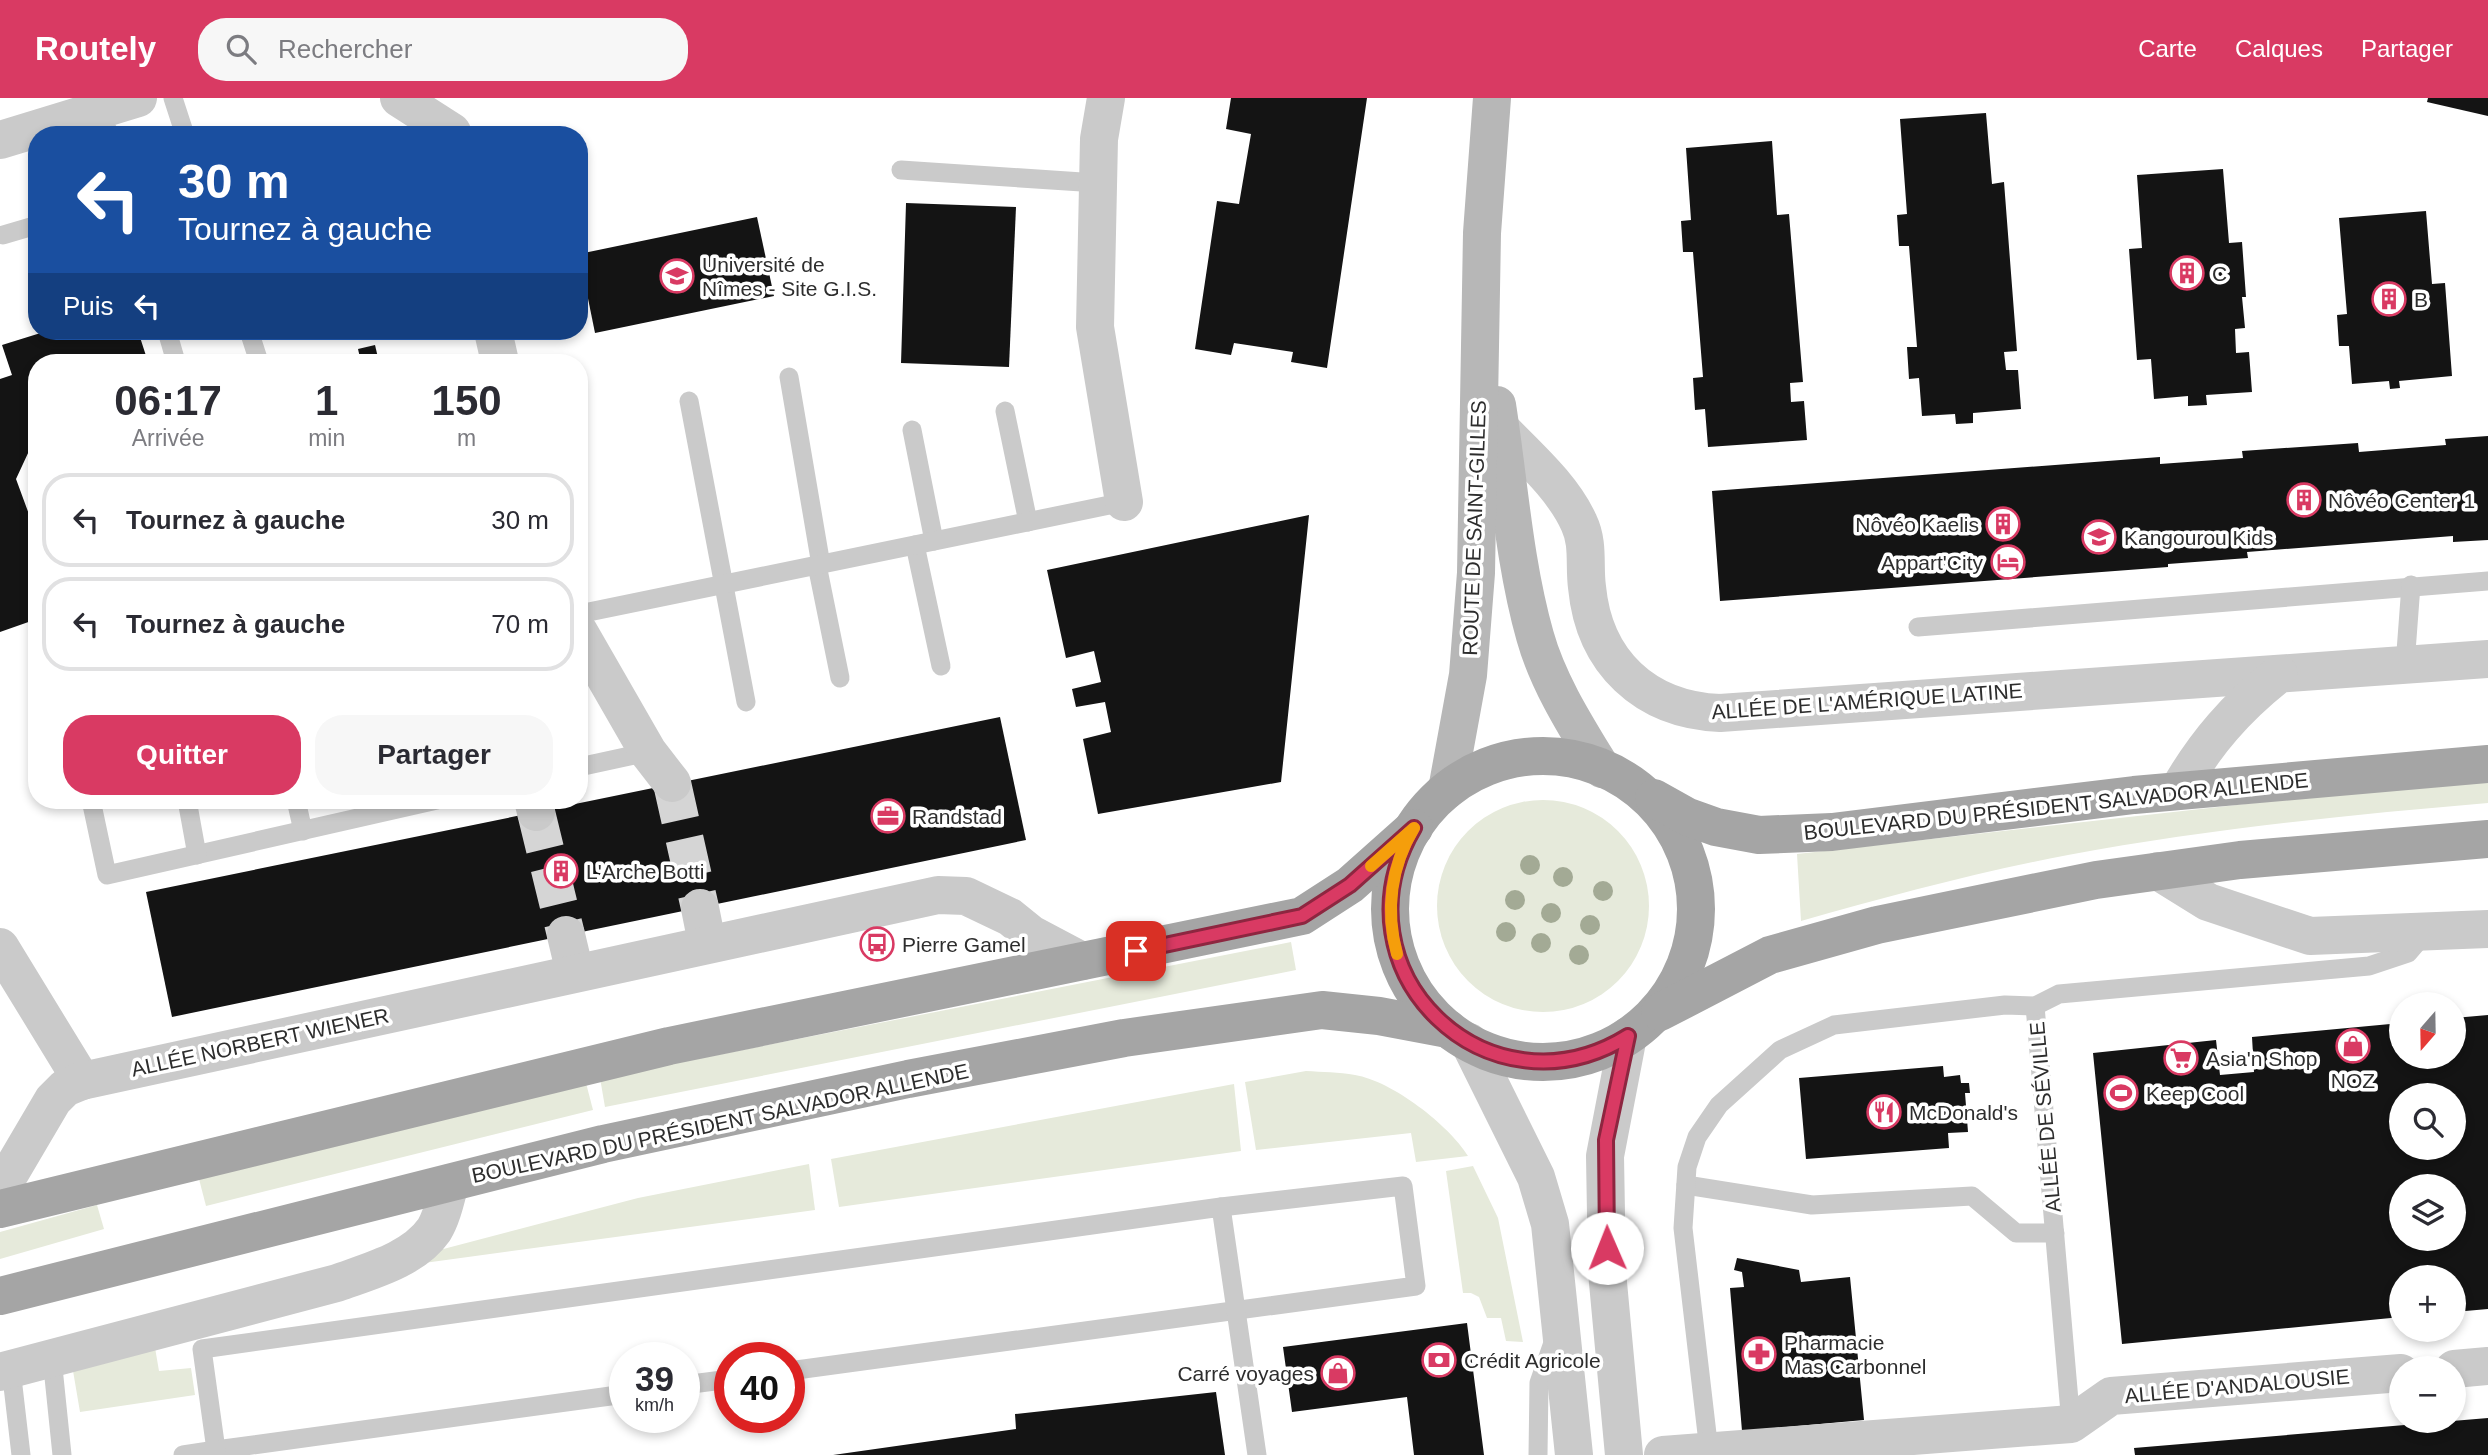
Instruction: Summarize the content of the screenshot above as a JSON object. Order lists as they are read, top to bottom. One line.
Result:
{"streets":{"main road":["ROUTE DE SAINT-GILLES","BOULEVARD DU PRÉSIDENT SALVADOR ALLENDE"],"street":["ALLÉE DE L'AMÉRIQUE LATINE","ALLÉE NORBERT WIENER","ALLÉE D'ANDALOUSIE"],"lane":["ALLÉE DE SÉVILLE"]},"crossings":[["ROUTE DE SAINT-GILLES","ALLÉE DE L'AMÉRIQUE LATINE"],["ROUTE DE SAINT-GILLES","BOULEVARD DU PRÉSIDENT SALVADOR ALLENDE"],["ALLÉE DE SÉVILLE","ALLÉE D'ANDALOUSIE"]],"places":{"building":["C","B","Nôvéo Center 1","Nôvéo Kaelis","L'Arche Botti"],"school or university":["Université de Nîmes - Site G.I.S.","Kangourou Kids"],"hotel":["Appart'City"],"office":["Randstad"],"bus stop":["Pierre Gamel"],"shop":["NOZ","Carré voyages"],"supermarket":["Asia'n Shop"],"sports":["Keep Cool"],"restaurant":["McDonald's"],"pharmacy":["Pharmacie Mas Carbonnel"],"bank":["Crédit Agricole"]},"north":"bottom","page":{"header":"Routely","search":"Rechercher","nav":["Carte","Calques","Partager"],"turn":["30 m","Tournez à gauche"],"then":"Puis","eta":["06:17","Arrivée","1","min","150","m"],"list":[{"name":"Tournez à gauche","value":"30 m"},{"name":"Tournez à gauche","value":"70 m"}],"buttons":["Quitter","Partager"],"map_buttons":["+","−"],"speed":"39 km/h","limit":"40"}}
